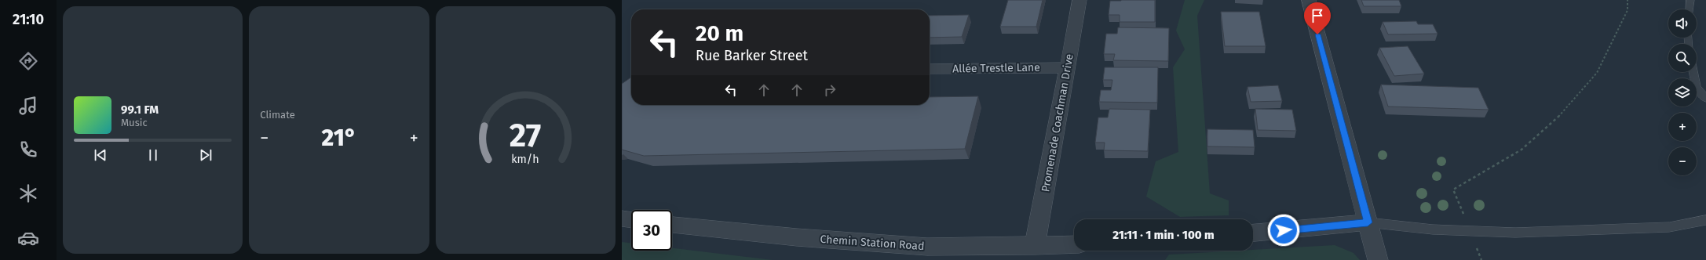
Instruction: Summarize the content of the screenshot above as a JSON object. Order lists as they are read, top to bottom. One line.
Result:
{"streets":{"street":["Allée Trestle Lane","Promenade Coachman Drive","Chemin Station Road"]},"crossings":[["Allée Trestle Lane","Promenade Coachman Drive"],["Promenade Coachman Drive","Chemin Station Road"]],"page":{"tabs":"21:10","tile":"Climate","map_buttons":["+","−"],"turn":["20 m","Rue Barker Street"],"song":["99.1 FM","Music"],"heat":["−","21°","+"],"limit":"30","trip":"21:11 · 1 min · 100 m","gauge":["27","km/h"]}}
